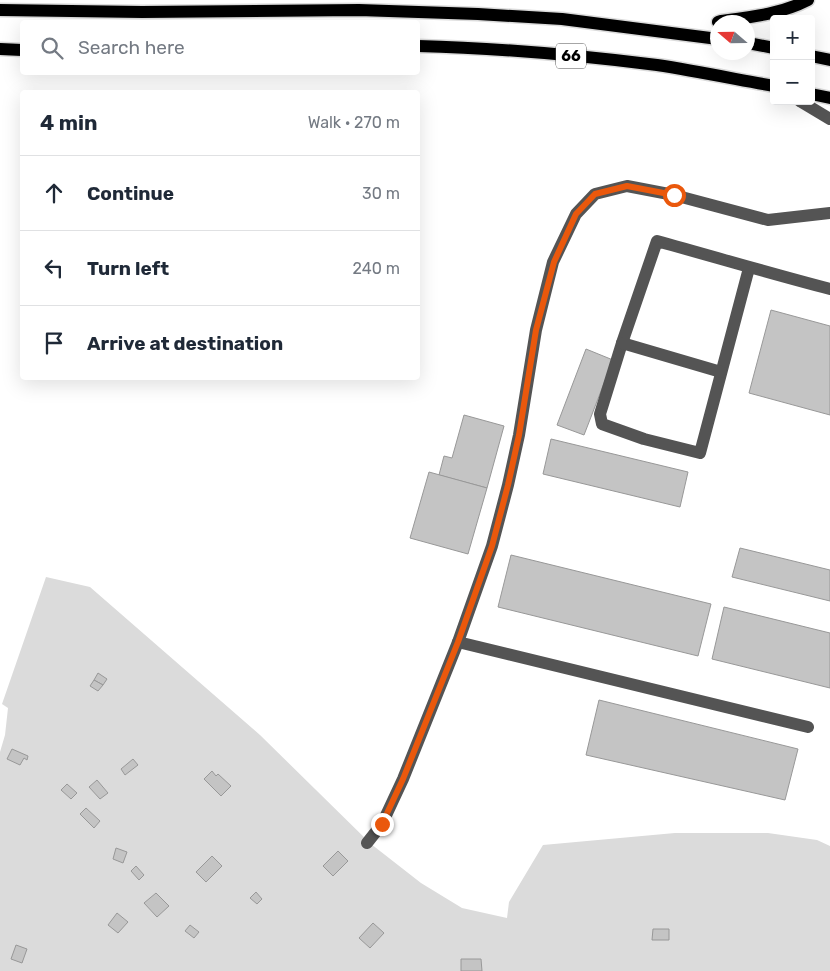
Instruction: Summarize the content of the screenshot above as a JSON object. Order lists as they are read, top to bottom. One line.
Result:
{"streets":{"main road":["66"]},"north":"left","page":{"map_buttons":["+","−"],"search":"Search here","heading":["4 min","Walk · 270 m"],"list":[["Continue","30 m"],["Turn left","240 m"],"Arrive at destination"]}}
